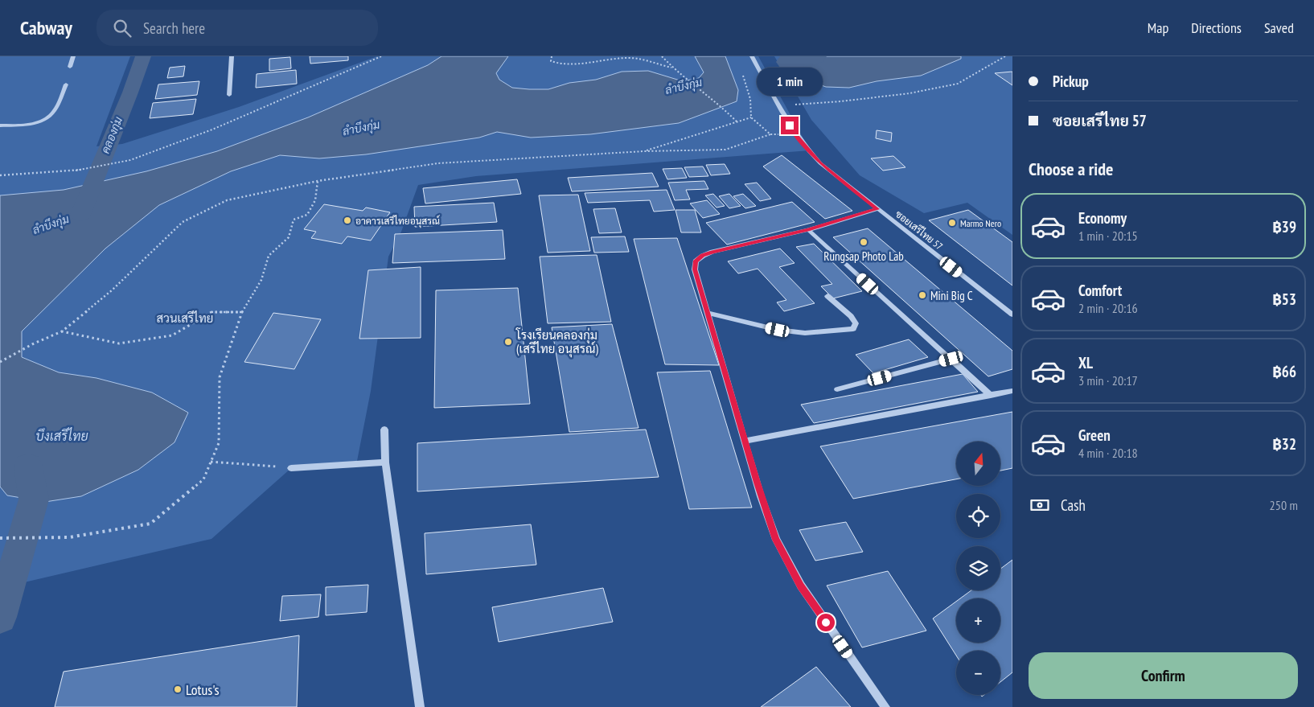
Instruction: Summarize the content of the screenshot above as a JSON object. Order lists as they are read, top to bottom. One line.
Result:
{"streets":{"street":["ซอยเสรีไทย 57"]},"water":["ลำบึงกุ่ม","คลองกุ่ม","บึงเสรีไทย"],"parks":["สวนเสรีไทย"],"places":["อาคารเสรีไทยอนุสรณ์","Marmo Nero","Rungsap Photo Lab","Mini Big C","โรงเรียนคลองกุ่ม (เสรีไทย อนุสรณ์)","Lotus's"],"north":"top","page":{"header":"Cabway","search":"Search here","nav":["Map","Directions","Saved"],"banner":["Pickup","ซอยเสรีไทย 57"],"bubble":"1 min","heading":"Choose a ride","list":[{"name":"Economy","note":"1 min · 20:15","value":"฿39"},{"name":"Comfort","note":"2 min · 20:16","value":"฿53"},{"name":"XL","note":"3 min · 20:17","value":"฿66"},{"name":"Green","note":"4 min · 20:18","value":"฿32"}],"map_buttons":["+","−"],"pay":["Cash","250 m"],"buttons":"Confirm"}}
